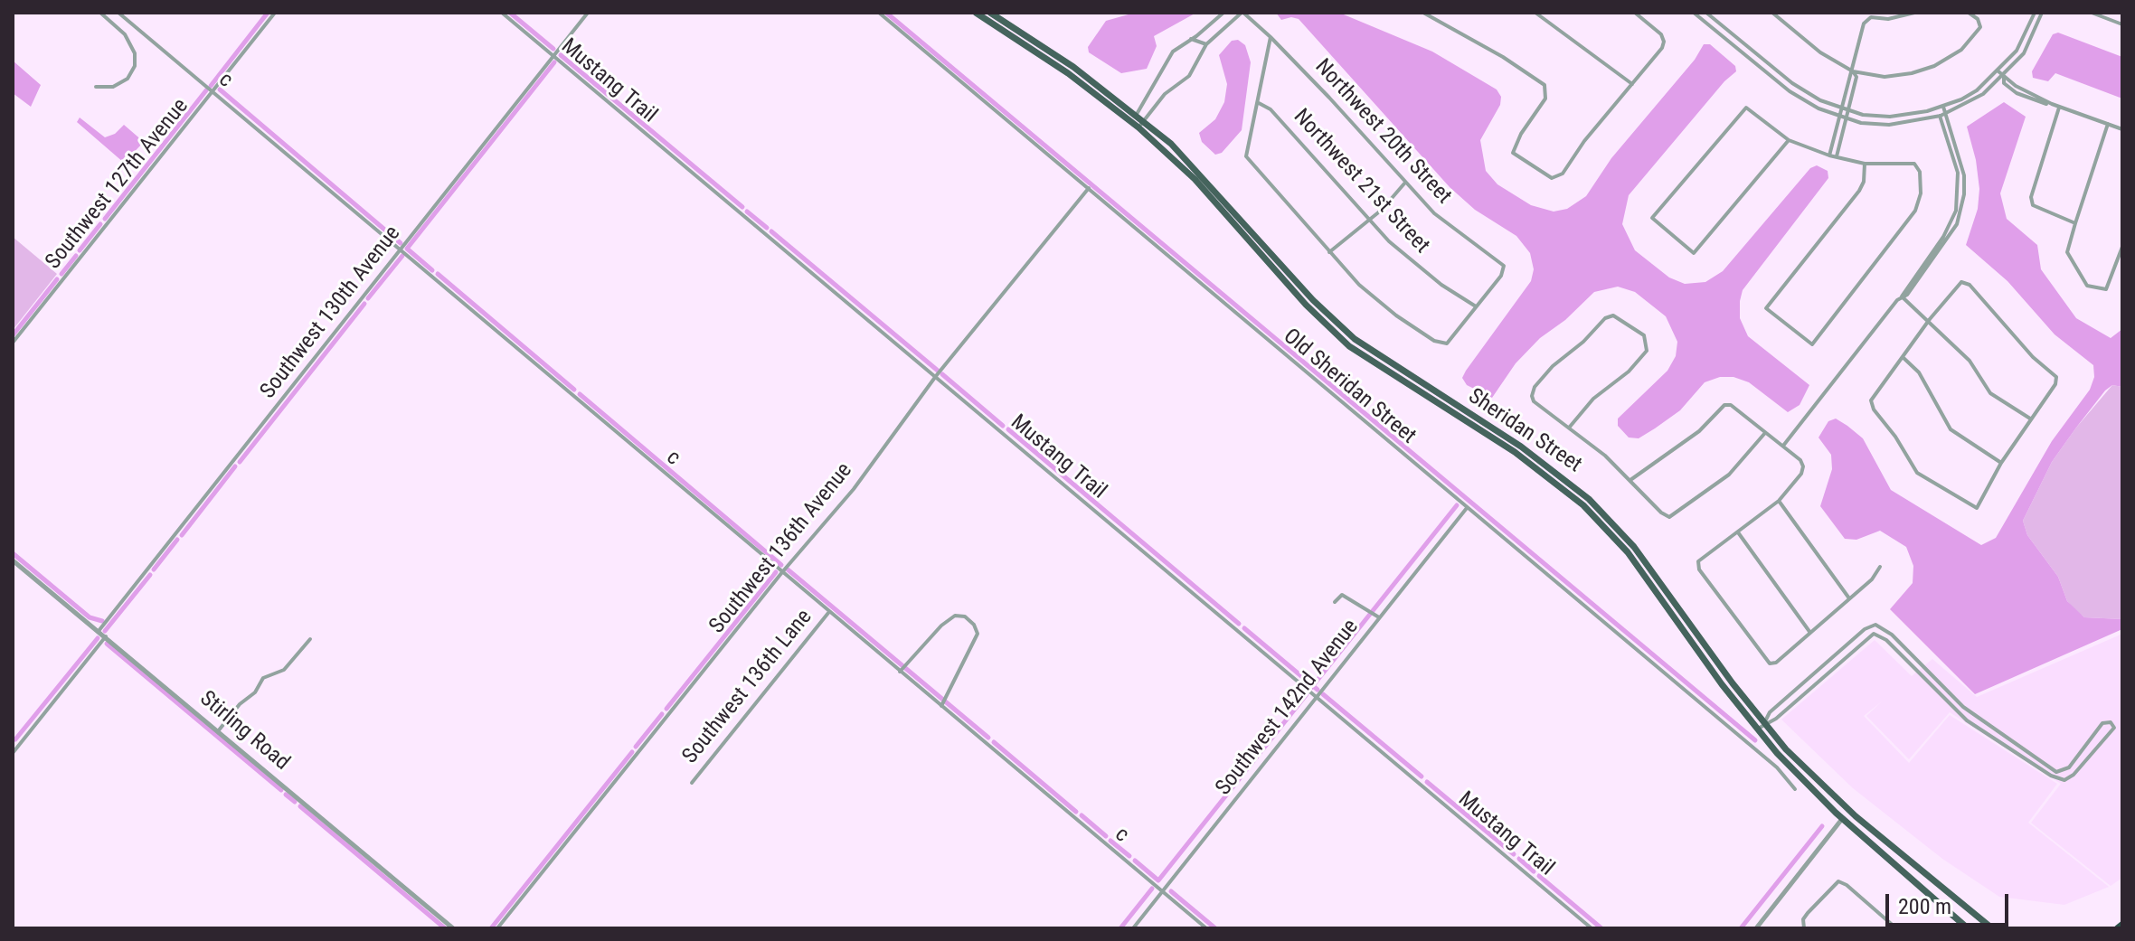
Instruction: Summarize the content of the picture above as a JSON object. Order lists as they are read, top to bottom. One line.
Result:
{"streets":{"main road":["Sheridan Street"],"street":["c","Mustang Trail","Northwest 20th Street","Northwest 21st Street","Southwest 127th Avenue","Southwest 130th Avenue","Old Sheridan Street","Southwest 136th Avenue","Southwest 136th Lane","Southwest 142nd Avenue","Stirling Road"]},"crossings":[["c","Southwest 127th Avenue"],["c","Southwest 130th Avenue"],["c","Southwest 136th Avenue"],["c","Southwest 136th Lane"],["c","Southwest 142nd Avenue"],["Mustang Trail","Southwest 130th Avenue"],["Mustang Trail","Southwest 136th Avenue"],["Mustang Trail","Southwest 142nd Avenue"],["Northwest 20th Street","Northwest 21st Street"],["Southwest 130th Avenue","Stirling Road"],["Old Sheridan Street","Southwest 136th Avenue"],["Old Sheridan Street","Southwest 142nd Avenue"]],"scale_bar":"200 m"}
